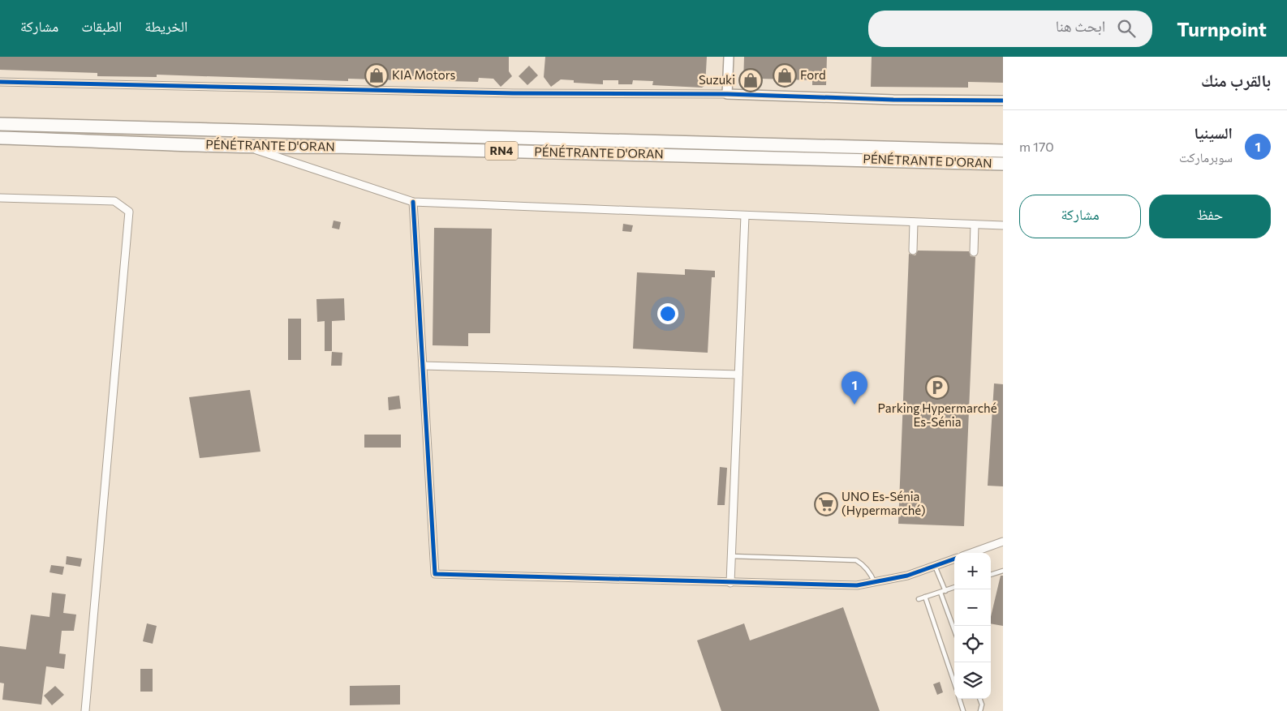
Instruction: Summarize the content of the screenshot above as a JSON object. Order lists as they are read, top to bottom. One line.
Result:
{"streets":{"highway":["PÉNÉTRANTE D'ORAN","RN4"]},"places":{"shop":["KIA Motors","Ford","Suzuki"],"parking":["Parking Hypermarché Es-Sénia"],"supermarket":["UNO Es-Sénia (Hypermarché)"]},"page":{"header":"Turnpoint","search":"ابحث هنا","nav":["الخريطة","الطبقات","مشاركة"],"heading":"بالقرب منك","list":[{"mark":"1","name":"السينيا","note":"سوبرماركت","value":"170 m"}],"buttons":["حفظ","مشاركة"],"pins":"1","map_buttons":["+","−"]}}
